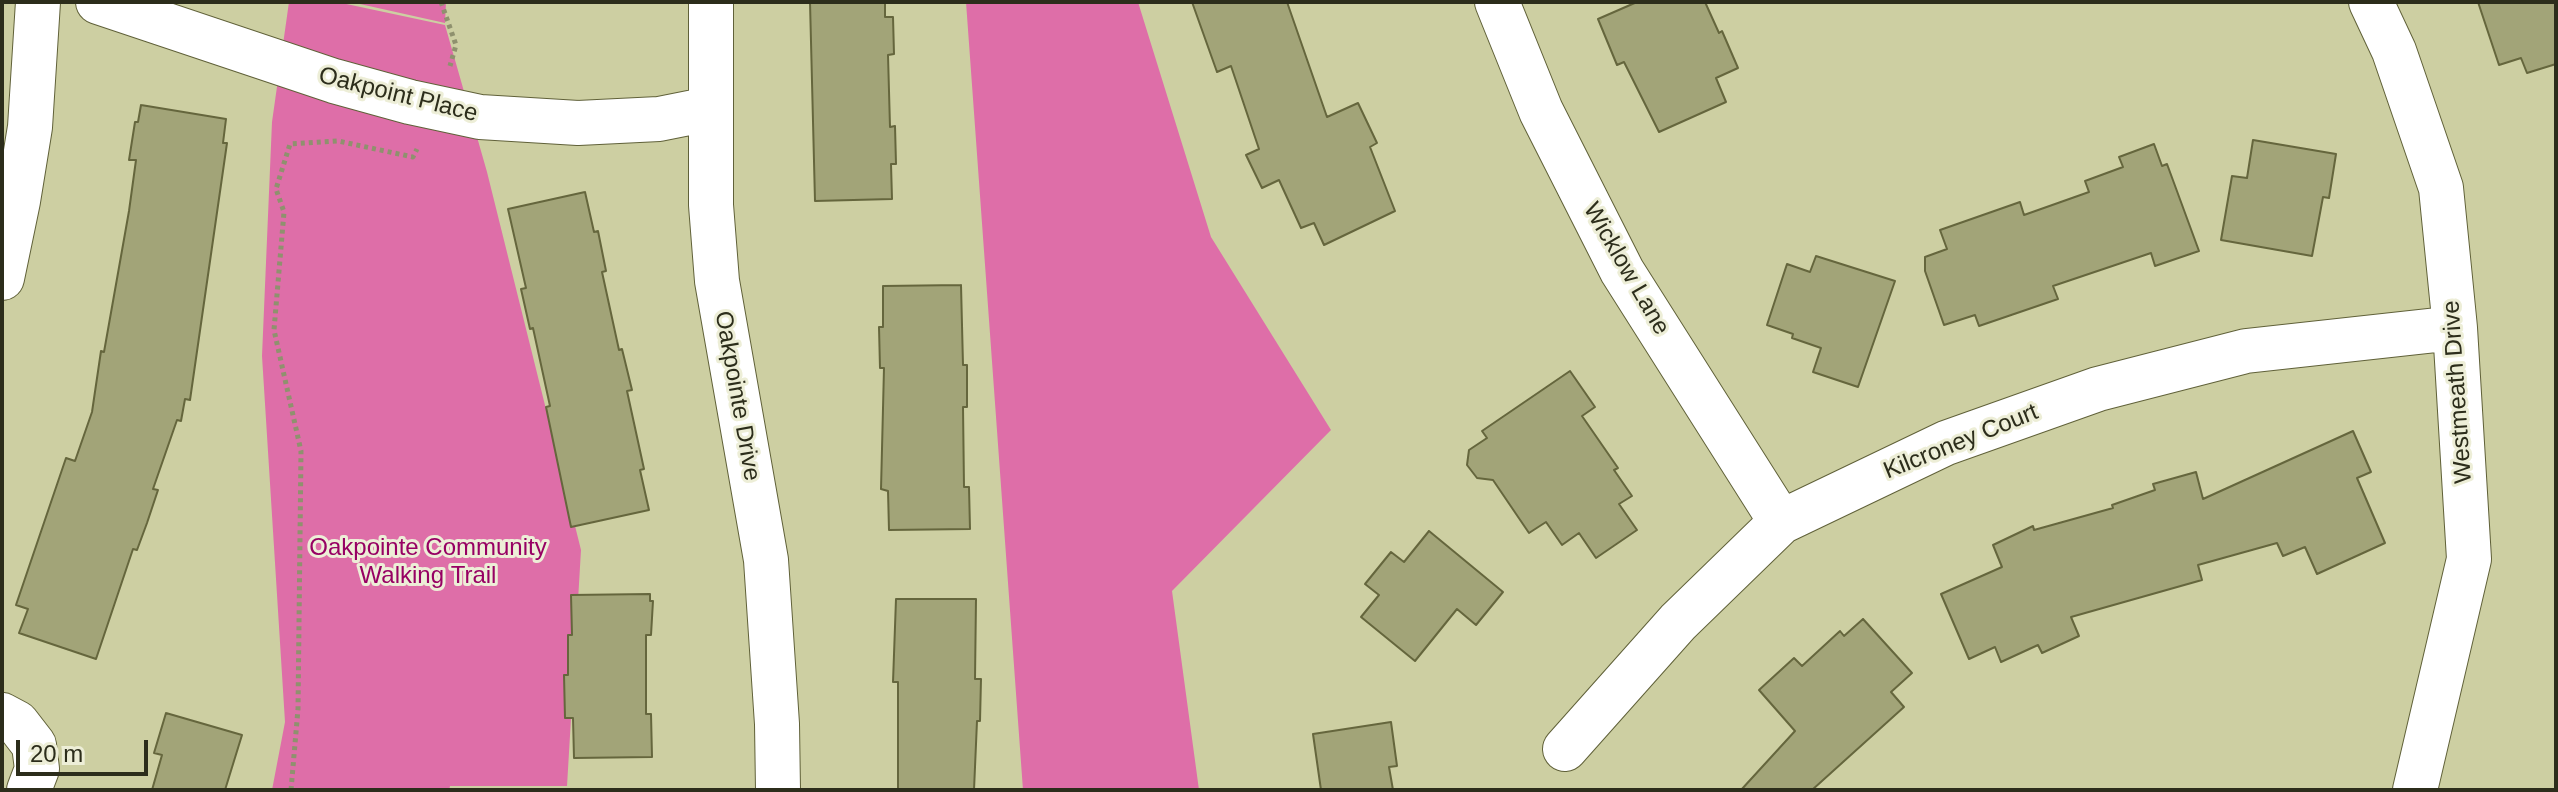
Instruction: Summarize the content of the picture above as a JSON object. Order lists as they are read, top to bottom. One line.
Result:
{"streets":{"street":["Oakpoint Place","Wicklow Lane","Westmeath Drive","Oakpointe Drive","Kilcroney Court"]},"crossings":[["Oakpoint Place","Oakpointe Drive"],["Wicklow Lane","Kilcroney Court"],["Westmeath Drive","Kilcroney Court"]],"parks":["Oakpointe Community Walking Trail"],"scale_bar":"20 m"}
